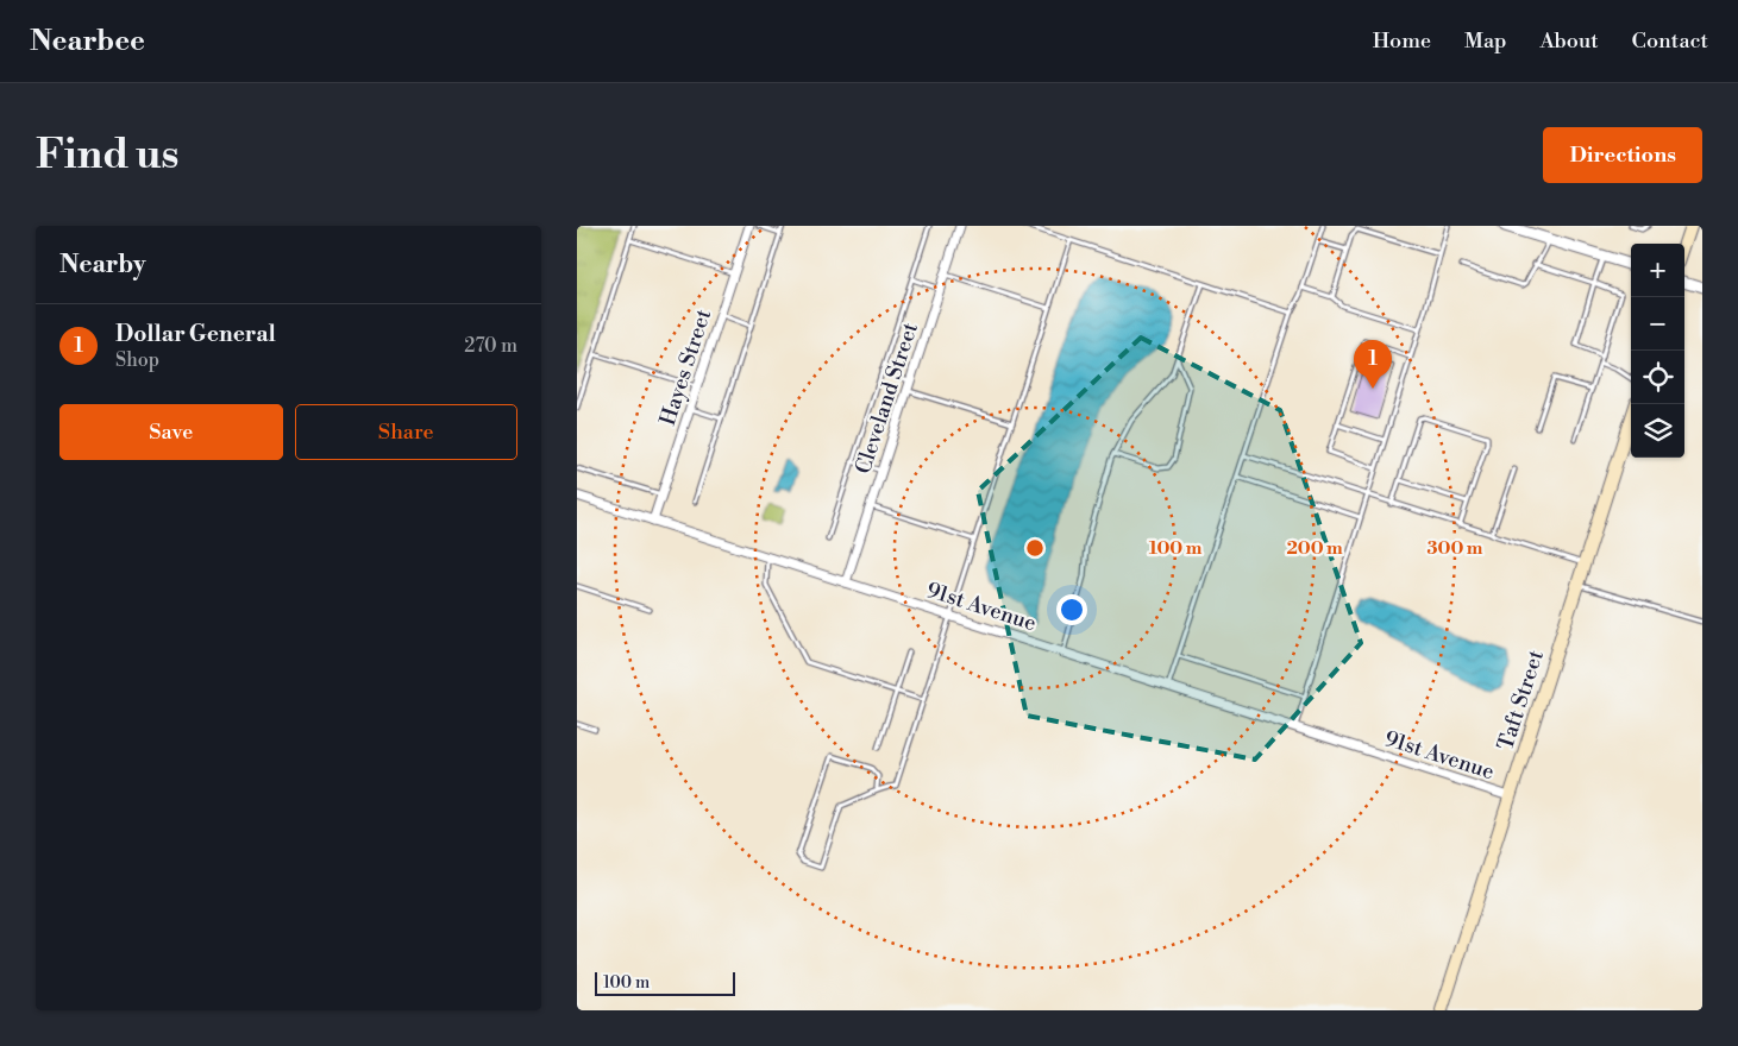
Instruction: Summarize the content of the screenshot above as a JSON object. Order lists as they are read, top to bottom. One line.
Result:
{"streets":{"main road":["Taft Street"],"street":["Hayes Street","Cleveland Street","91st Avenue"]},"crossings":[["Hayes Street","91st Avenue"],["Cleveland Street","91st Avenue"],["91st Avenue","Taft Street"]],"scale_bar":"100 m","page":{"header":"Nearbee","nav":["Home","Map","About","Contact"],"buttons":["Directions",["Save","Share"]],"title":"Find us","heading":"Nearby","map_buttons":["+","−"],"list":[{"mark":"1","name":"Dollar General","note":"Shop","value":"270 m"}],"pins":"1","scale":"100 m"},"rings":["100 m","200 m","300 m"]}
